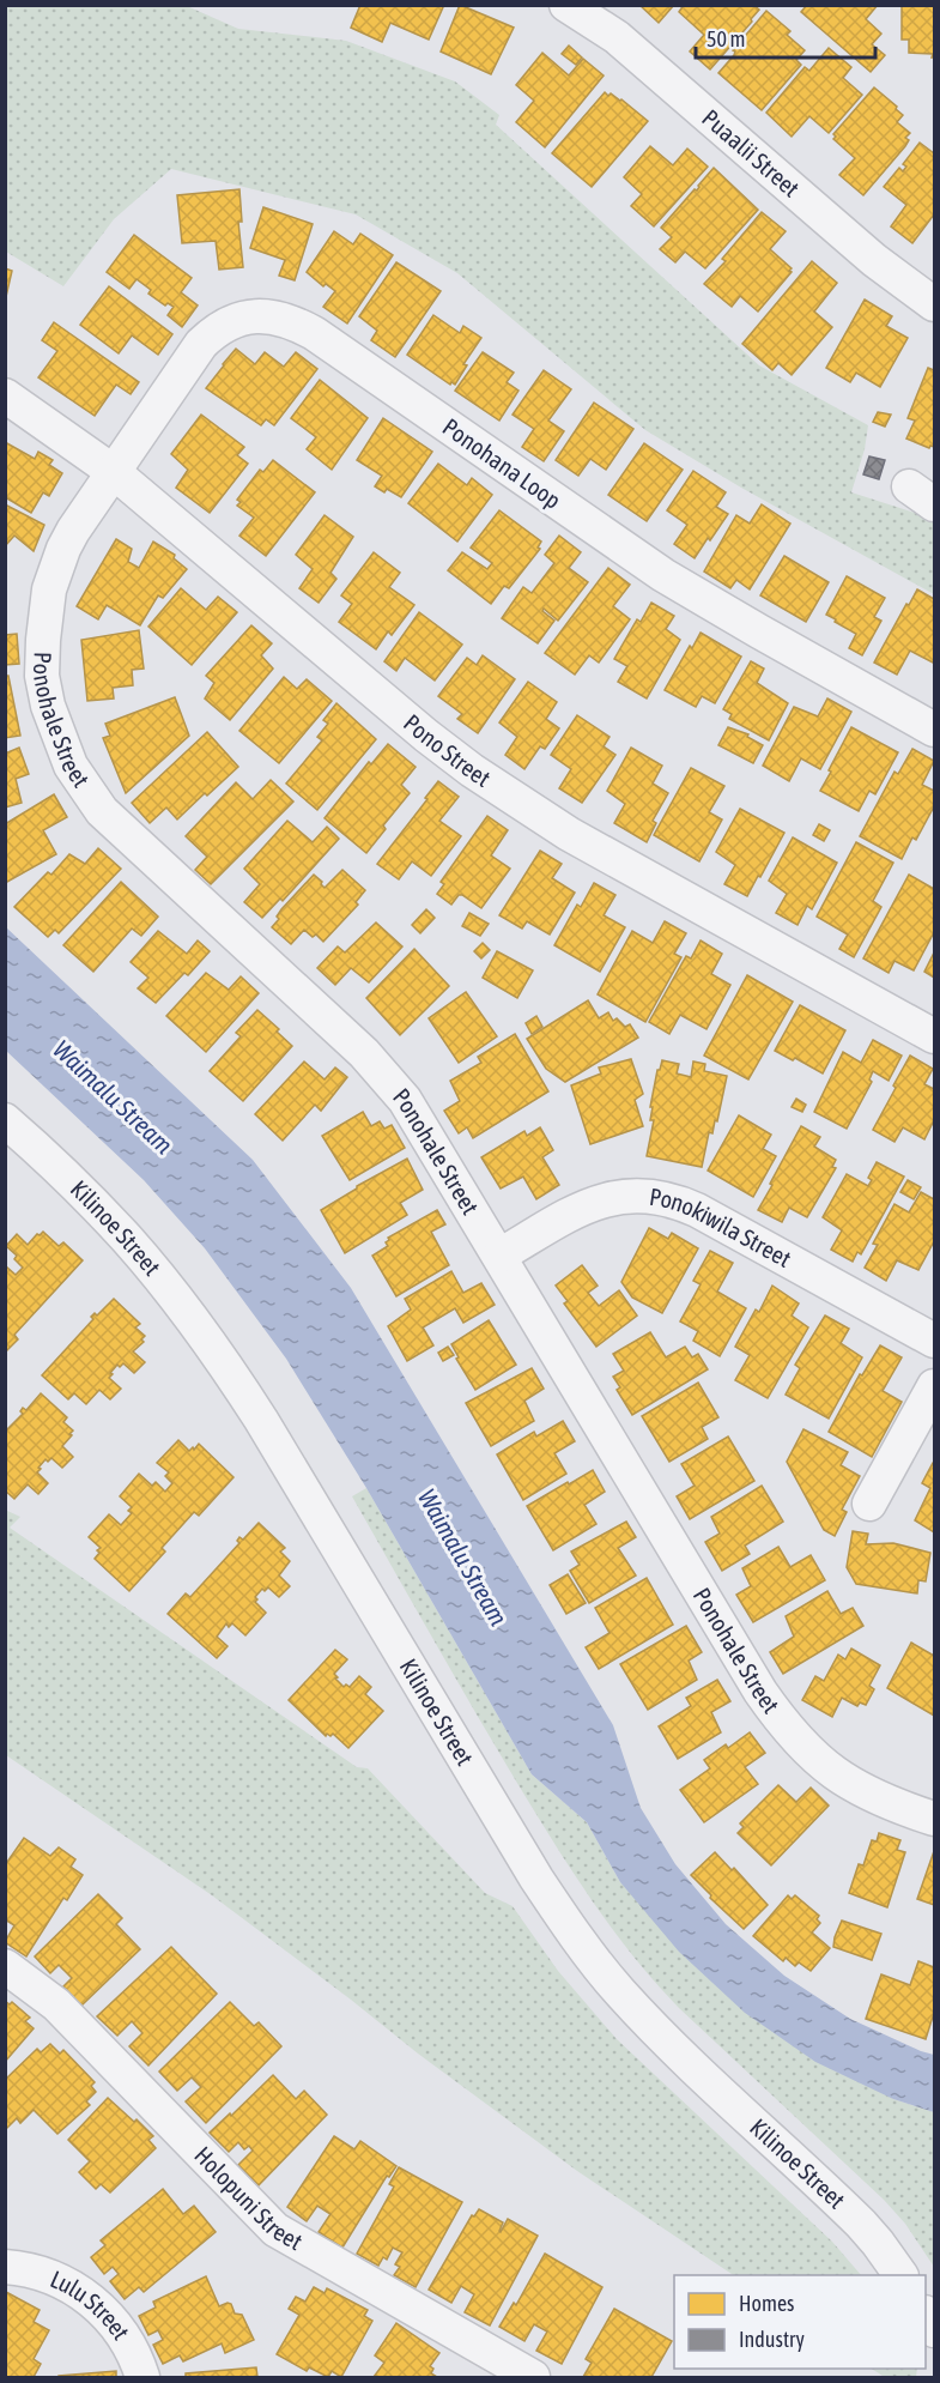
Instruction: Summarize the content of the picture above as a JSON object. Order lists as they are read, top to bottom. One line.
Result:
{"streets":{"street":["Puaalii Street","Ponohana Loop","Ponohale Street","Pono Street","Kilinoe Street","Ponokiwila Street","Holopuni Street","Lulu Street"]},"crossings":[["Ponohana Loop","Ponohale Street"],["Ponohana Loop","Pono Street"],["Ponohale Street","Pono Street"],["Ponohale Street","Ponokiwila Street"]],"water":["Waimalu Stream"],"legend":["Homes","Industry"],"scale_bar":"50 m"}
